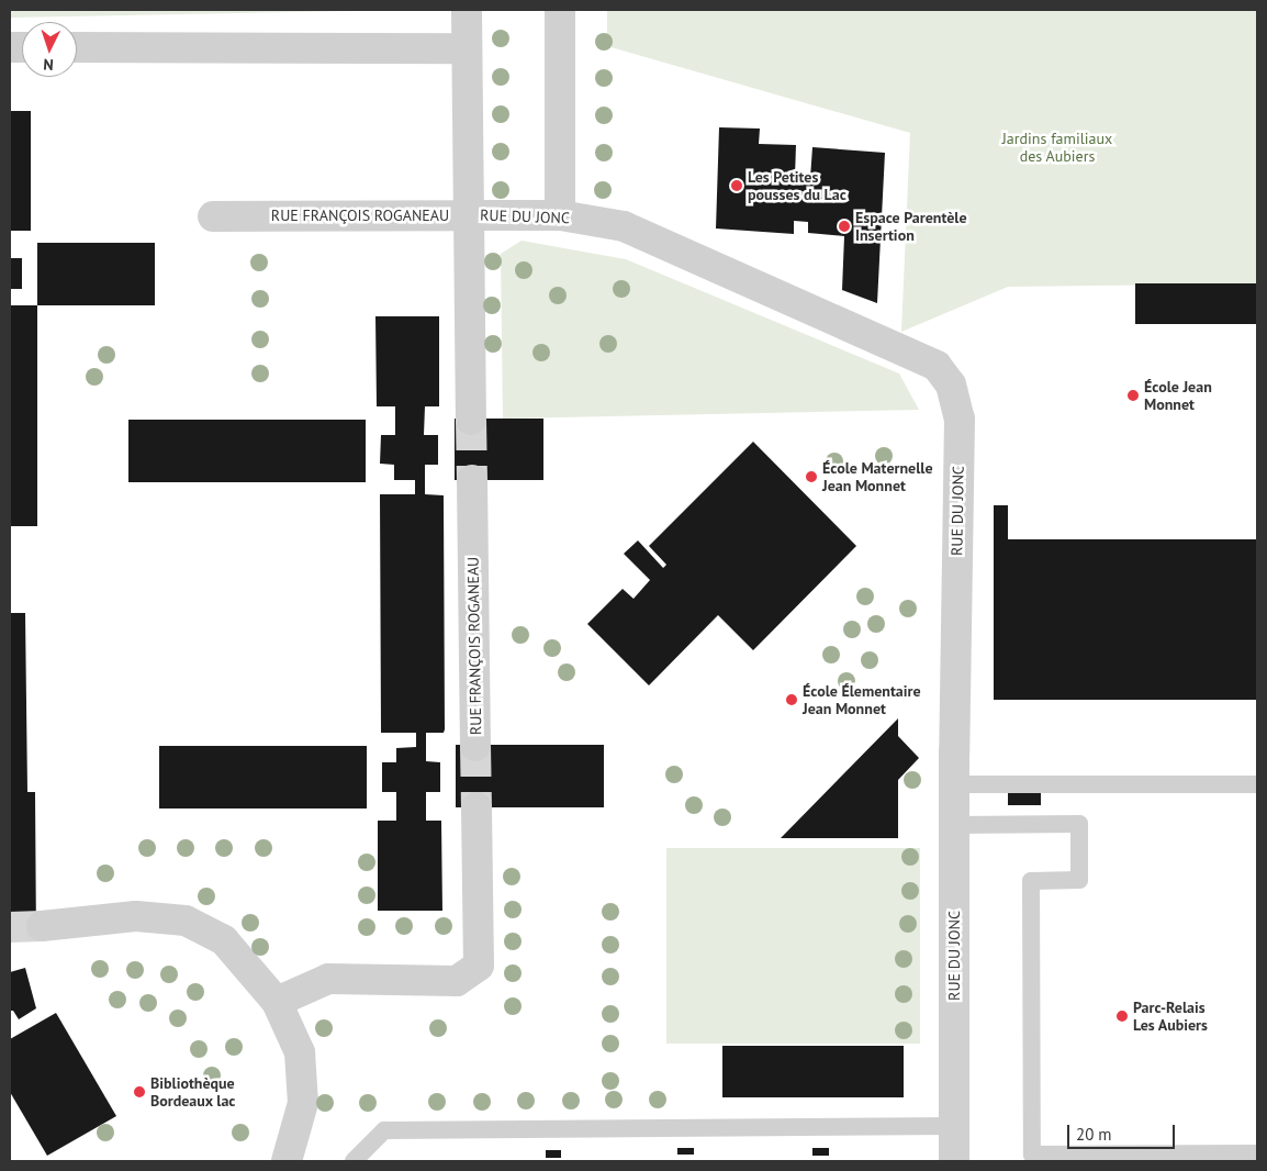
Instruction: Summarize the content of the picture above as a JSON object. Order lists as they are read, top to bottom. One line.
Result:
{"streets":{"street":["RUE FRANÇOIS ROGANEAU","RUE DU JONC"]},"crossings":[["RUE FRANÇOIS ROGANEAU","RUE DU JONC"]],"parks":["Jardins familiaux des Aubiers"],"places":["Les Petites pousses du Lac","Espace Parentèle Insertion","École Jean Monnet","École Maternelle Jean Monnet","École Élementaire Jean Monnet","Parc-Relais Les Aubiers","Bibliothèque Bordeaux lac"],"scale_bar":"20 m","north":"bottom"}
